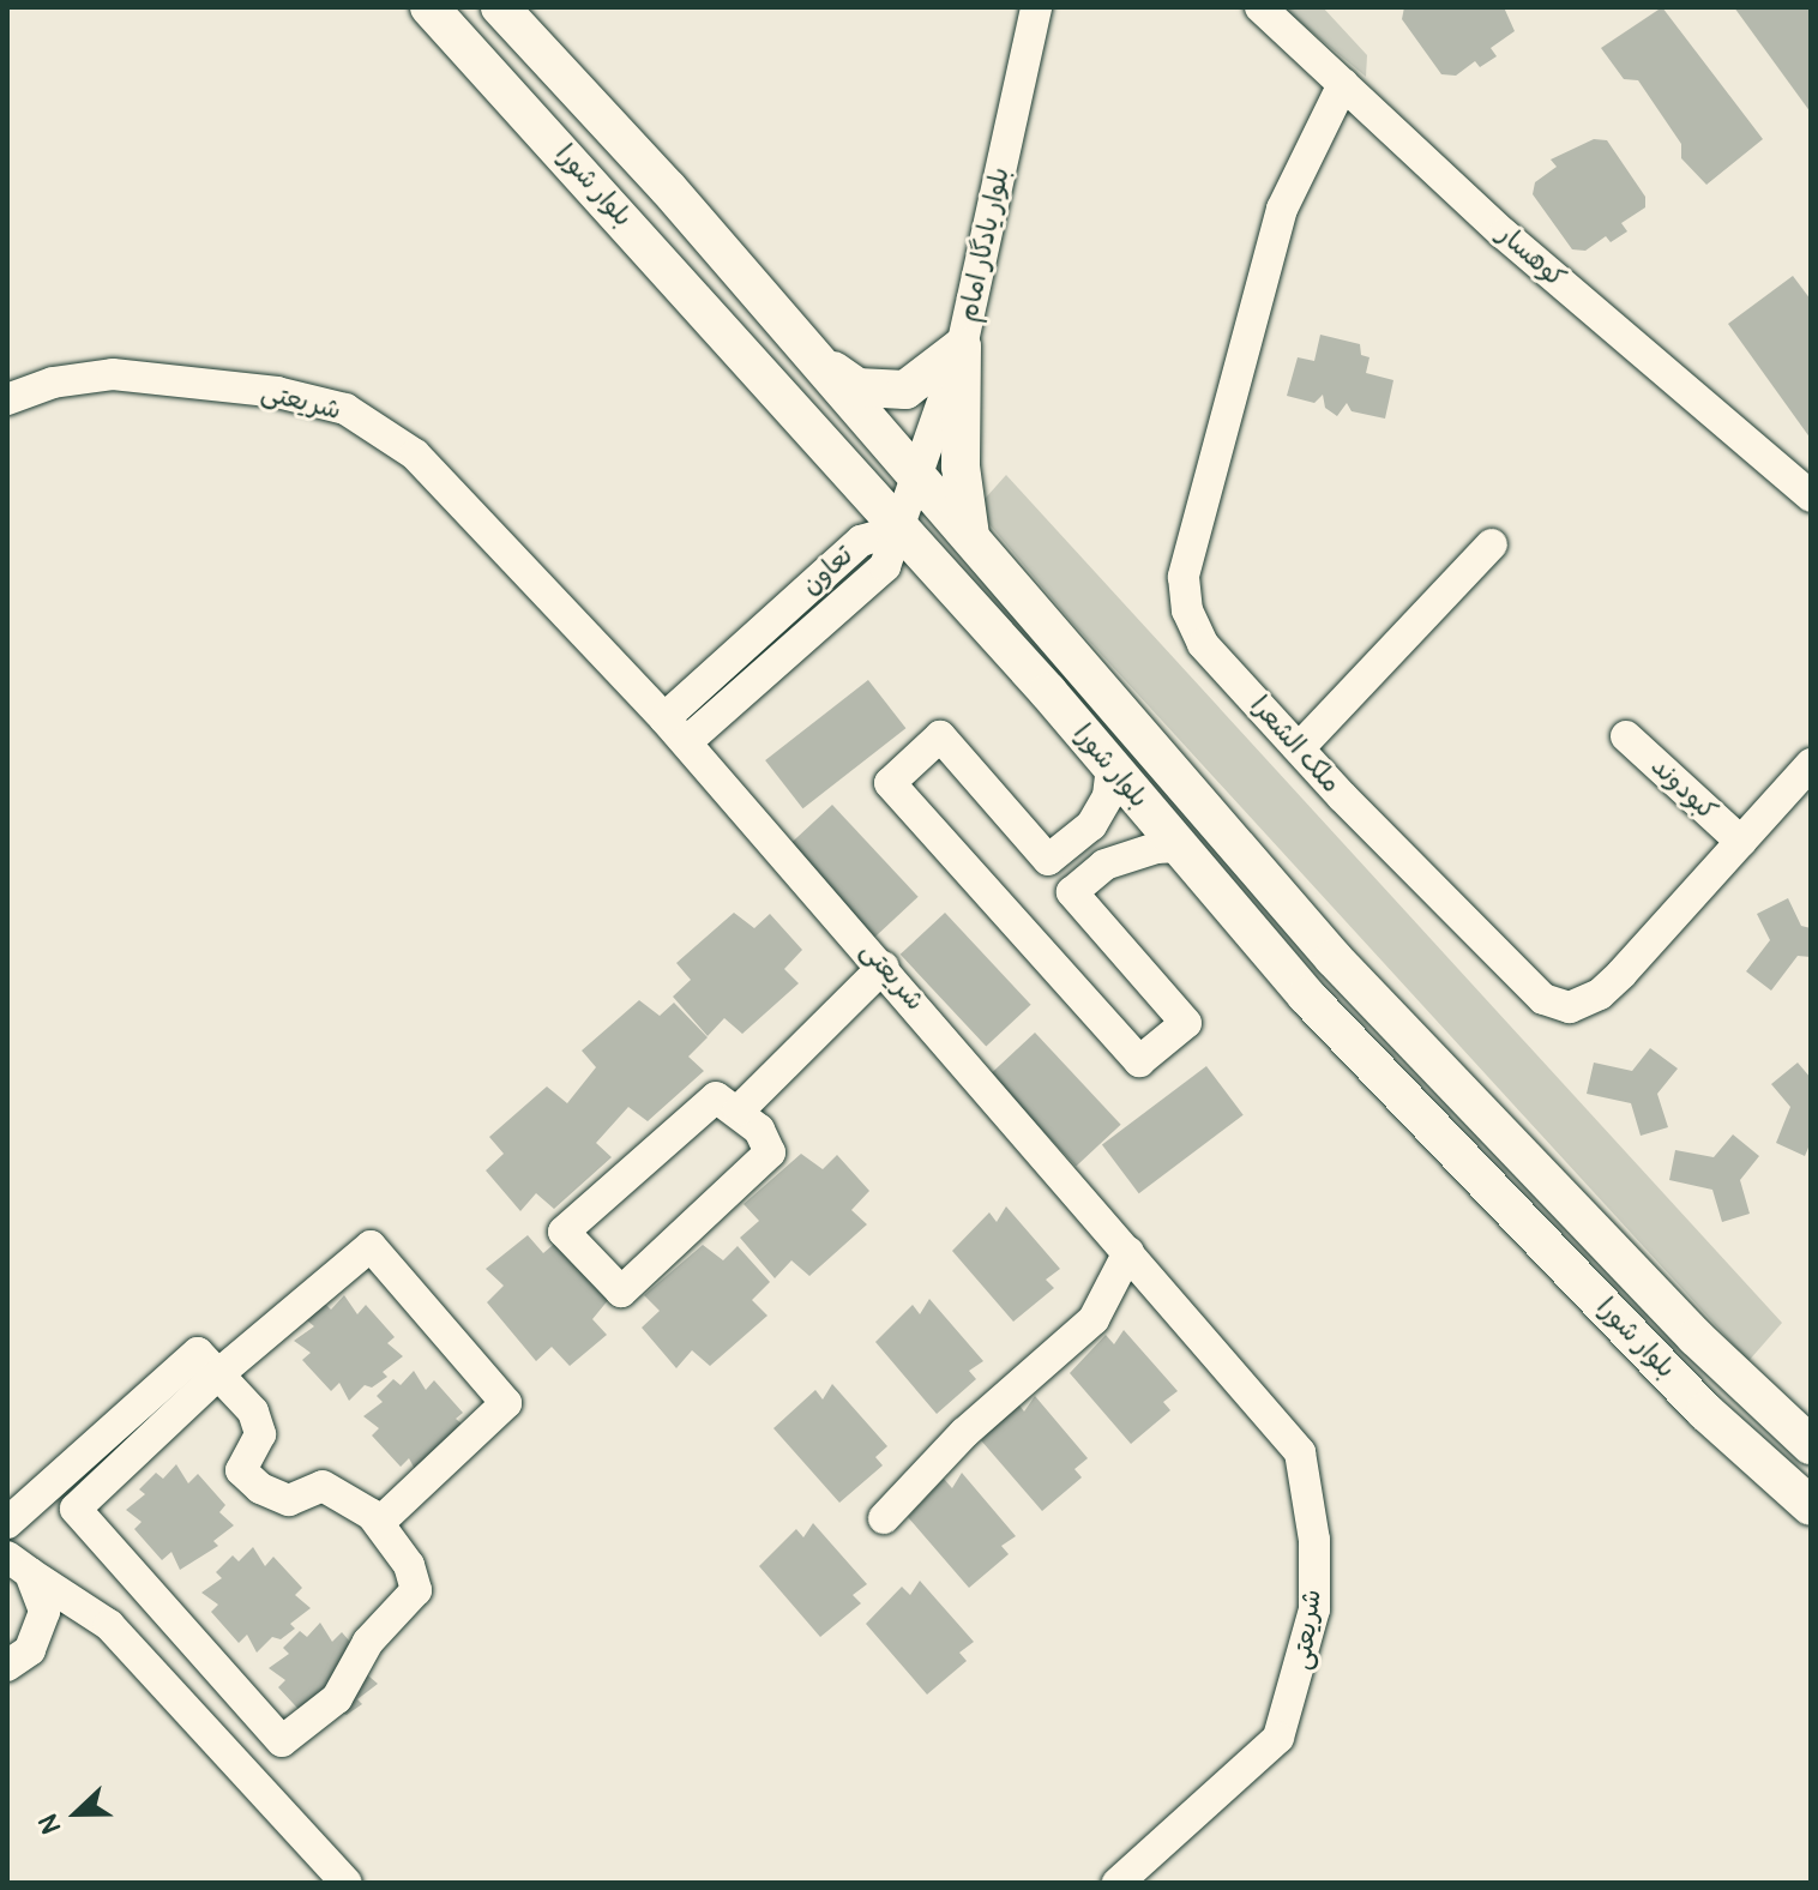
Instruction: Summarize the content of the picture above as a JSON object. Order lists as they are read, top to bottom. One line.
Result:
{"streets":{"main road":["بلوار شورا"],"street":["بلوار یادگار امام","کوهسار","شریعتی","تعاون","ملک الشعرا","کبودوند"]},"crossings":[["بلوار شورا","بلوار یادگار امام"],["بلوار شورا","تعاون"],["بلوار یادگار امام","تعاون"],["کوهسار","ملک الشعرا"],["شریعتی","تعاون"],["ملک الشعرا","کبودوند"]],"north":"left"}
